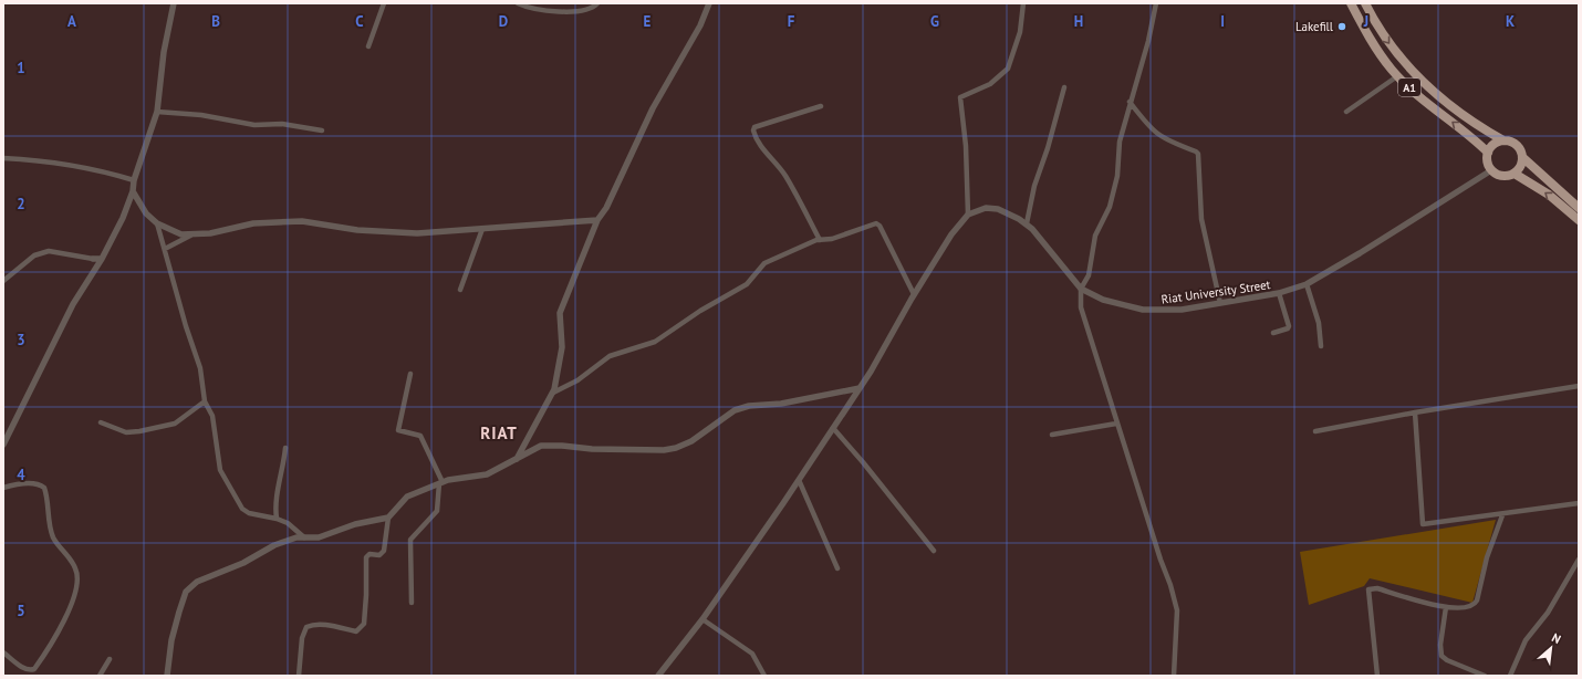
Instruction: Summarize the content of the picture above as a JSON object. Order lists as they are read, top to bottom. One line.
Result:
{"streets":{"highway":["A1"],"street":["Riat University Street"]},"crossings":[["A1","Riat University Street"]],"districts":["RIAT"],"places":["Lakefill"],"north":"top right","grid":{"columns":["A","B","C","D","E","F","G","H","I","J","K"],"rows":["1","2","3","4","5"]}}
